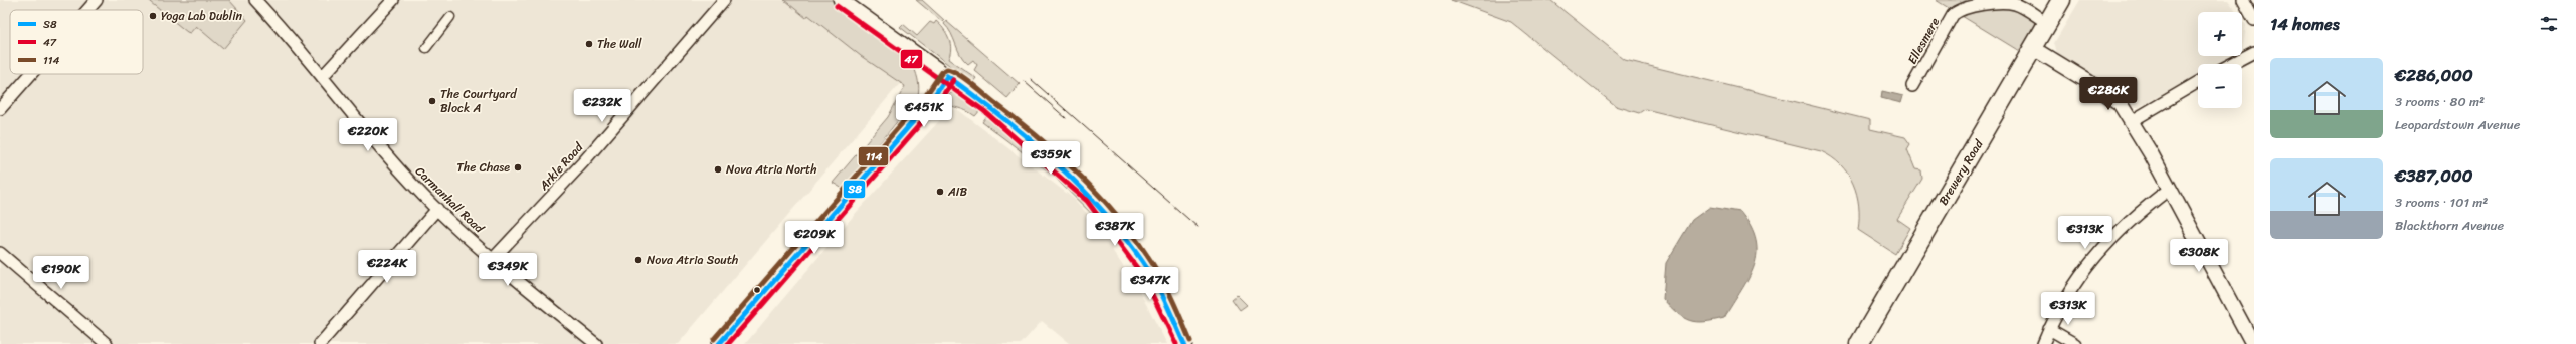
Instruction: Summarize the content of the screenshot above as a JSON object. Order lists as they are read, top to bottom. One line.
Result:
{"streets":{"highway":["Brewery Road"],"street":["Ellesmere","Arkle Road","Carmanhall Road"]},"crossings":[["Ellesmere","Brewery Road"],["Arkle Road","Carmanhall Road"]],"places":["Yoga Lab Dublin","The Wall","The Courtyard Block A","The Chase","Nova Atria North","AIB","Nova Atria South"],"lines":["transit line 47","transit line 114","transit line S8"],"legend":["S8","47","114"],"page":{"heading":"14 homes","map_buttons":["+","−"],"list":[{"name":"€286,000","note":"3 rooms · 80 m² · Leopardstown Avenue"},{"name":"€387,000","note":"3 rooms · 101 m² · Blackthorn Avenue"}],"price":["€286K","€232K","€451K","€220K","€359K","€387K","€313K","€209K","€308K","€224K","€349K","€190K","€347K","€313K"]}}
